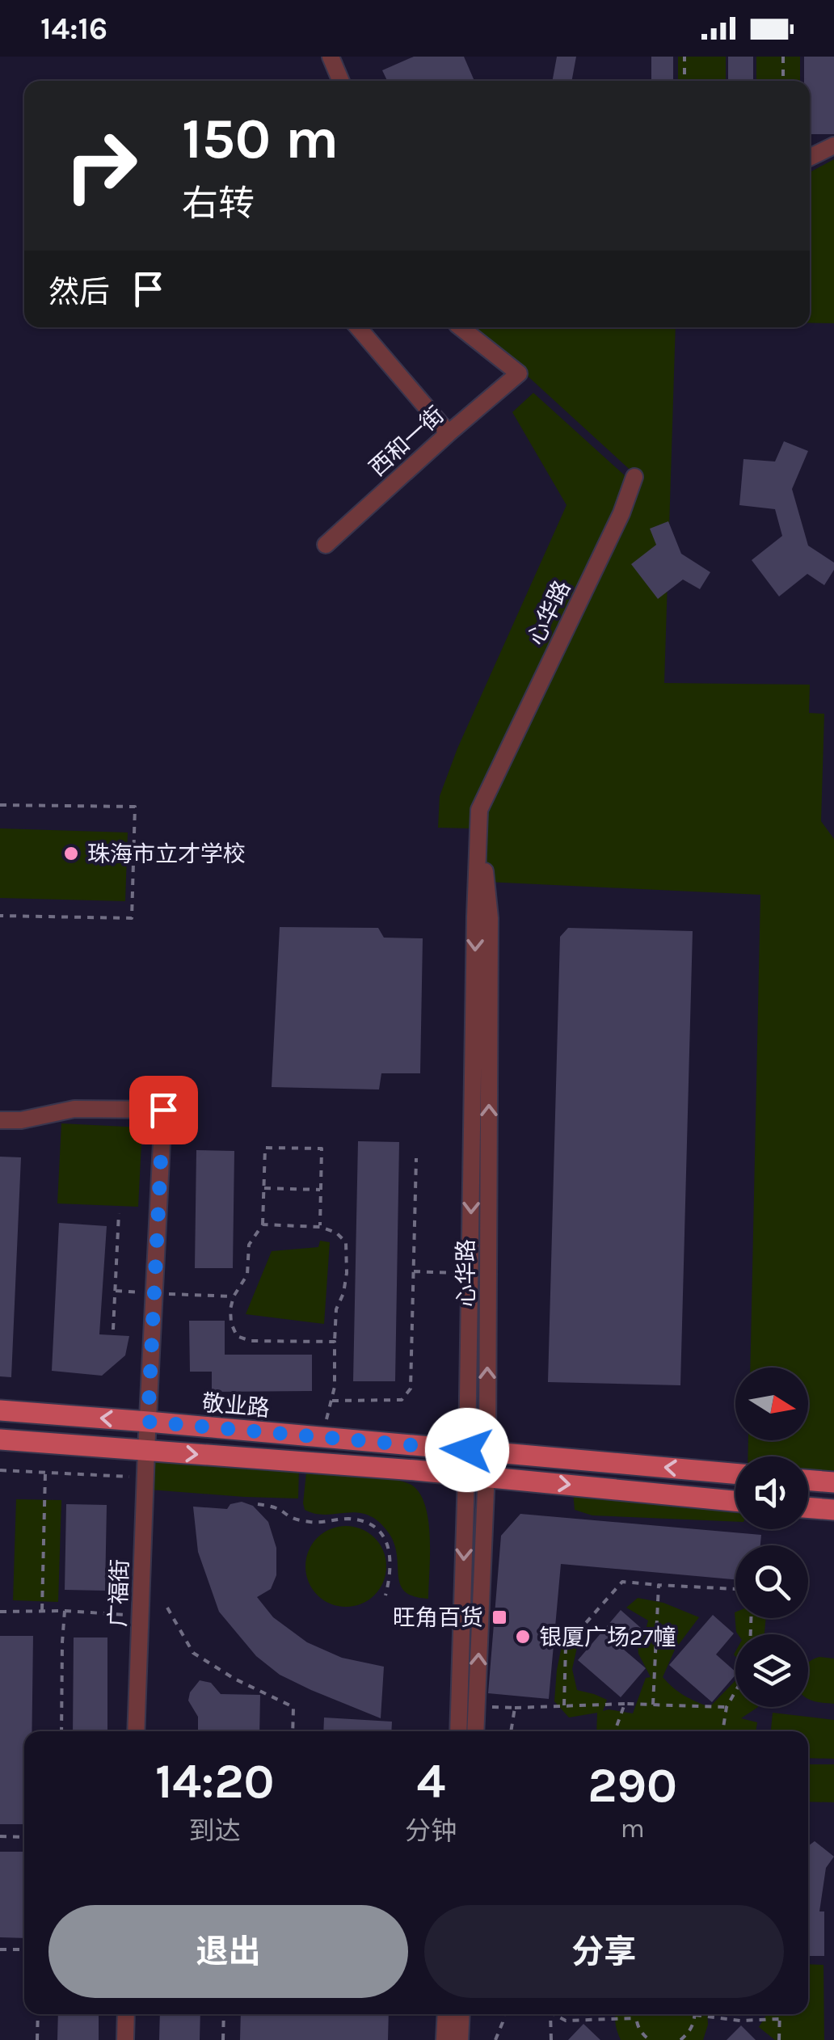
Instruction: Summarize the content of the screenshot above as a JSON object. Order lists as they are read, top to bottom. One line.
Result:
{"streets":{"main road":["敬业路"],"street":["西和一街","心华路","广福街"]},"crossings":[["心华路","敬业路"],["敬业路","广福街"]],"places":{"other":["珠海市立才学校","银厦广场27幢"],"transit":["旺角百货"]},"north":"right","page":{"status":"14:16","turn":["150 m","右转"],"then":"然后","eta":["14:20","到达","4","分钟","290","m"],"buttons":["退出","分享"]}}
